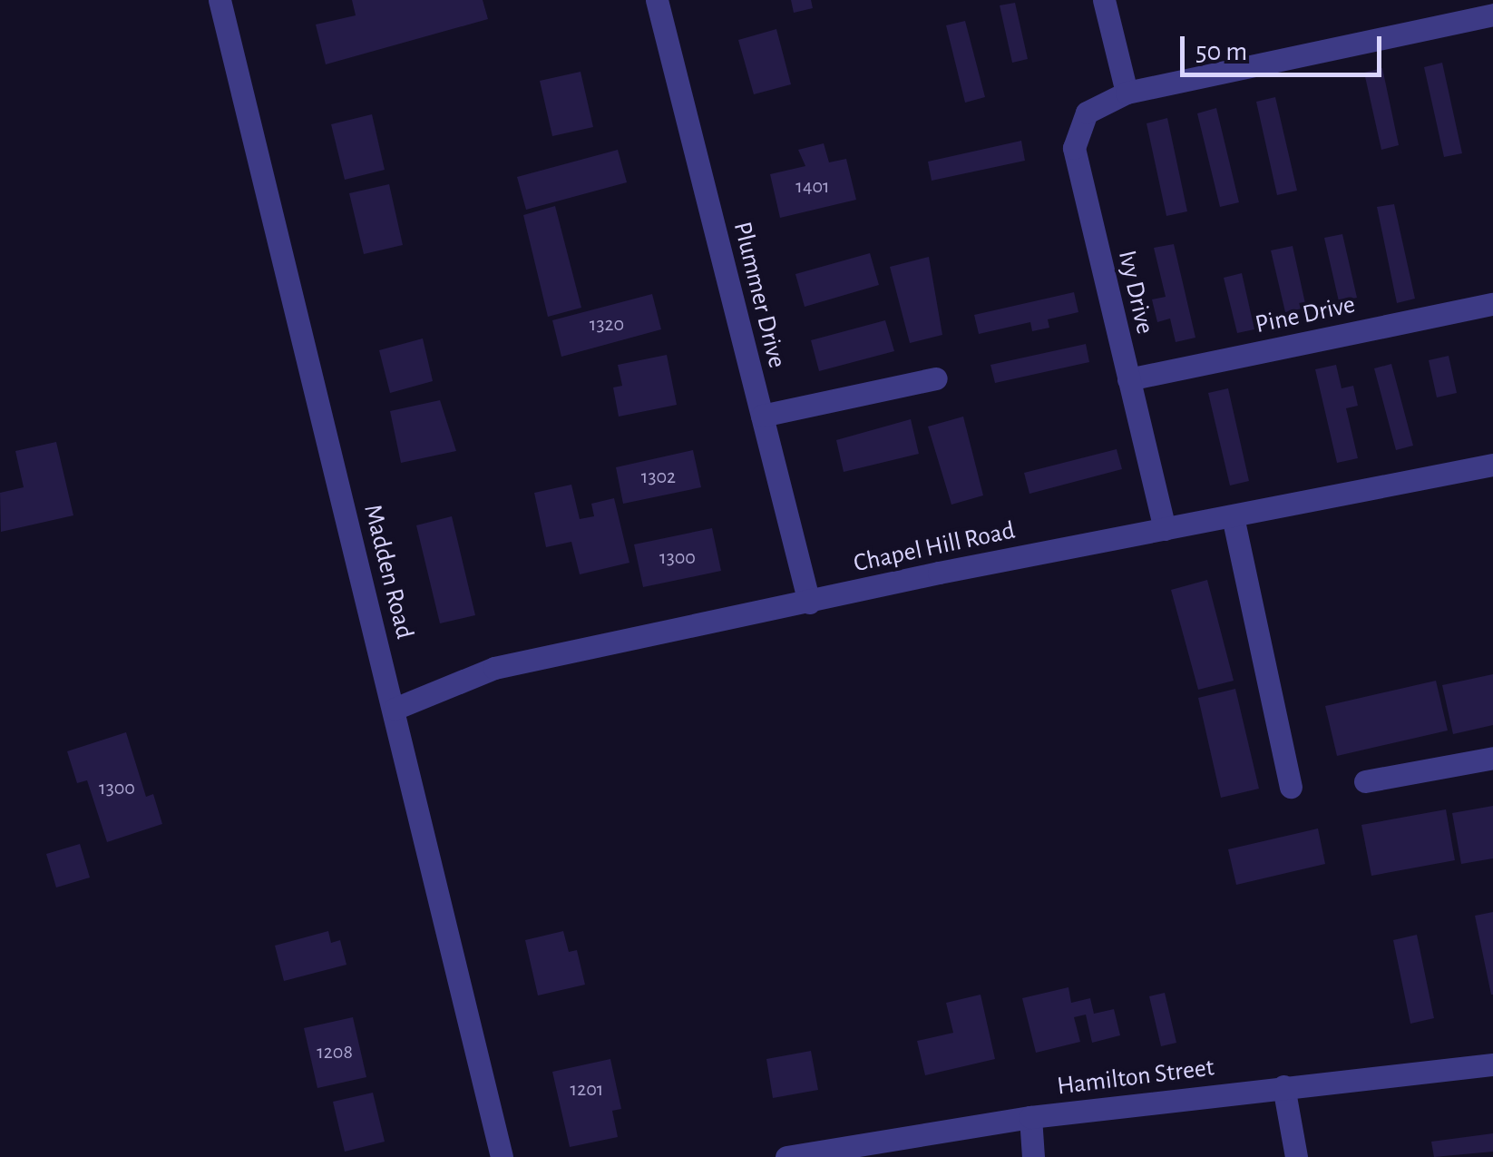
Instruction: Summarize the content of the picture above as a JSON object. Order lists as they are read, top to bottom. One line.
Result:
{"streets":{"street":["Ivy Drive","Plummer Drive","Pine Drive","Chapel Hill Road","Madden Road","Hamilton Street"]},"crossings":[["Ivy Drive","Pine Drive"],["Ivy Drive","Chapel Hill Road"],["Plummer Drive","Chapel Hill Road"],["Chapel Hill Road","Madden Road"]],"house_numbers":["1401","1320","1302","1300","1300","1208","1201"],"scale_bar":"50 m"}
